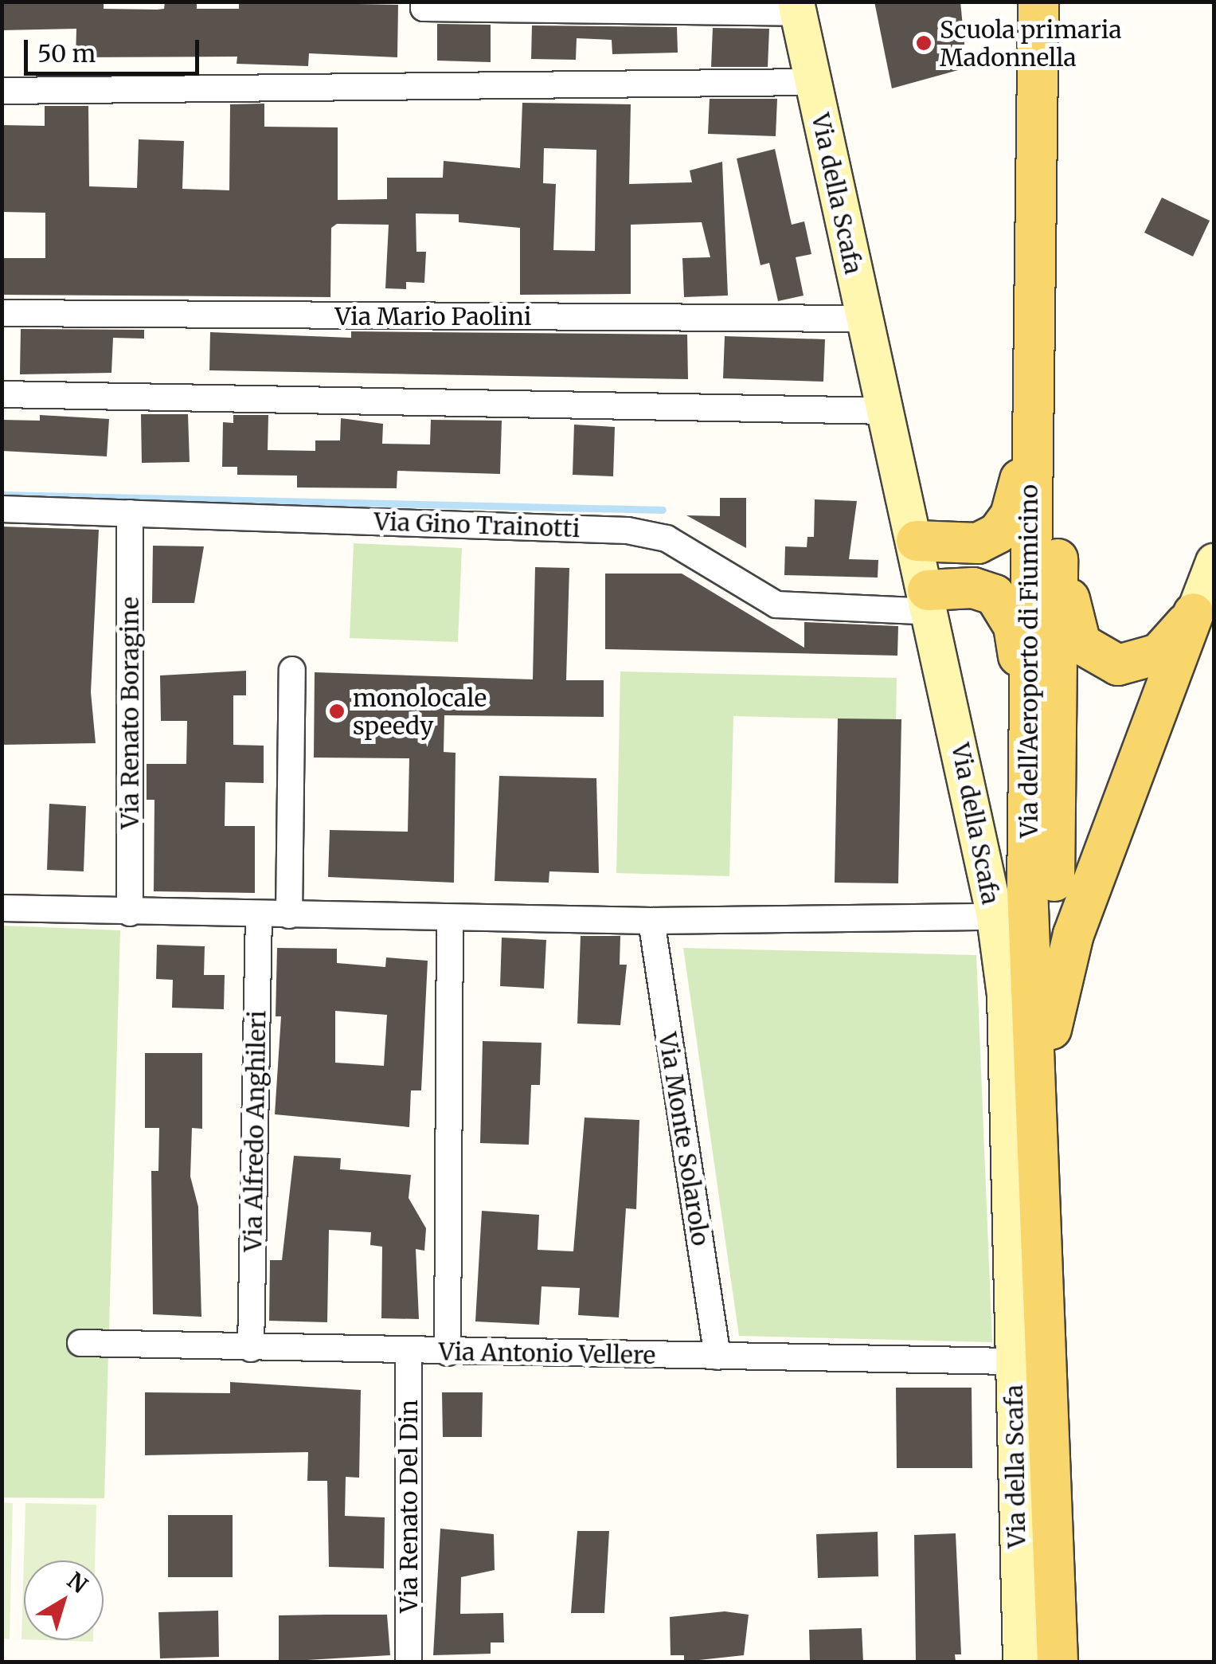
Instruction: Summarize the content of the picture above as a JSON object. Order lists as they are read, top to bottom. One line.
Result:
{"streets":{"main road":["Via dell'Aeroporto di Fiumicino"],"street":["Via della Scafa","Via Mario Paolini","Via Gino Trainotti","Via Renato Boragine","Via Alfredo Anghileri","Via Monte Solarolo","Via Antonio Vellere","Via Renato Del Din"]},"crossings":[["Via della Scafa","Via Mario Paolini"],["Via della Scafa","Via Gino Trainotti"],["Via della Scafa","Via Antonio Vellere"],["Via Gino Trainotti","Via Renato Boragine"],["Via Alfredo Anghileri","Via Antonio Vellere"],["Via Monte Solarolo","Via Antonio Vellere"],["Via Antonio Vellere","Via Renato Del Din"]],"places":["Scuola primaria Madonnella","monolocale speedy"],"scale_bar":"50 m","north":"top right"}
